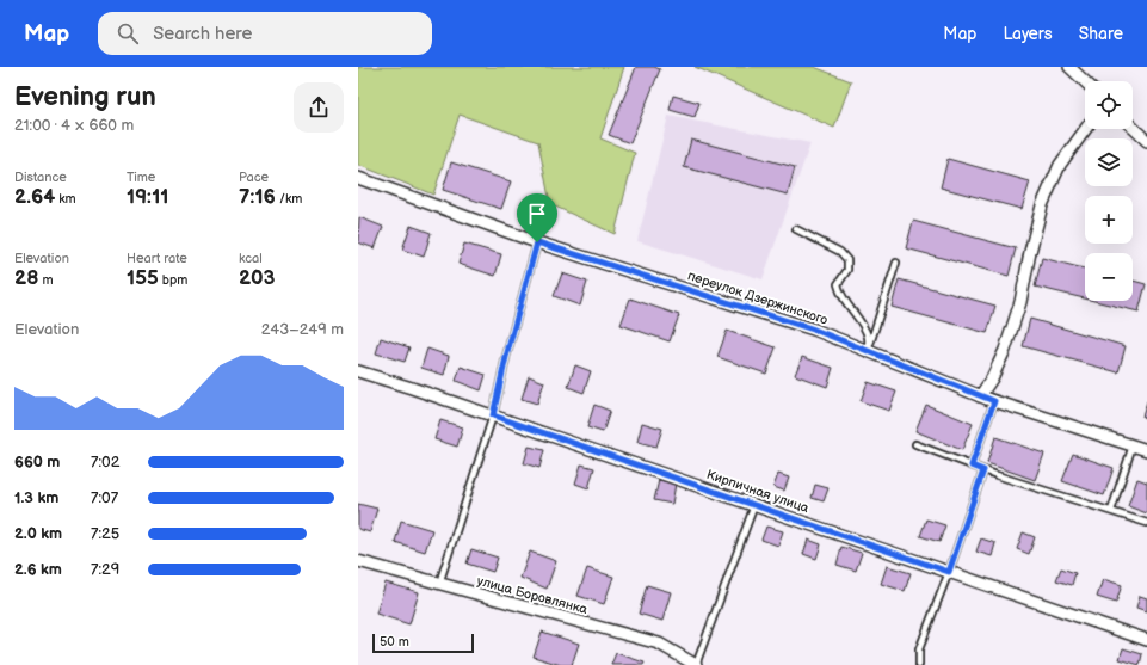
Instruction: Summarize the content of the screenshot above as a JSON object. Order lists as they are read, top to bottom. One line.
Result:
{"streets":{"street":["переулок Дзержинского","Кирпичная улица","улица Боровлянка"]},"scale_bar":"50 m","page":{"header":"Map","search":"Search here","nav":["Map","Layers","Share"],"heading":["Evening run","21:00 · 4 × 660 m"],"map_buttons":["+","−"],"stats":[["Distance","2.64 km"],["Time","19:11"],["Pace","7:16 /km"],["Elevation","28 m"],["Heart rate","155 bpm"],["kcal","203"]],"chart":["Elevation","243–249 m"],"list":[{"name":"660 m","note":"7:02"},{"name":"1.3 km","note":"7:07"},{"name":"2.0 km","note":"7:25"},{"name":"2.6 km","note":"7:29"}],"scale":"50 m"}}
